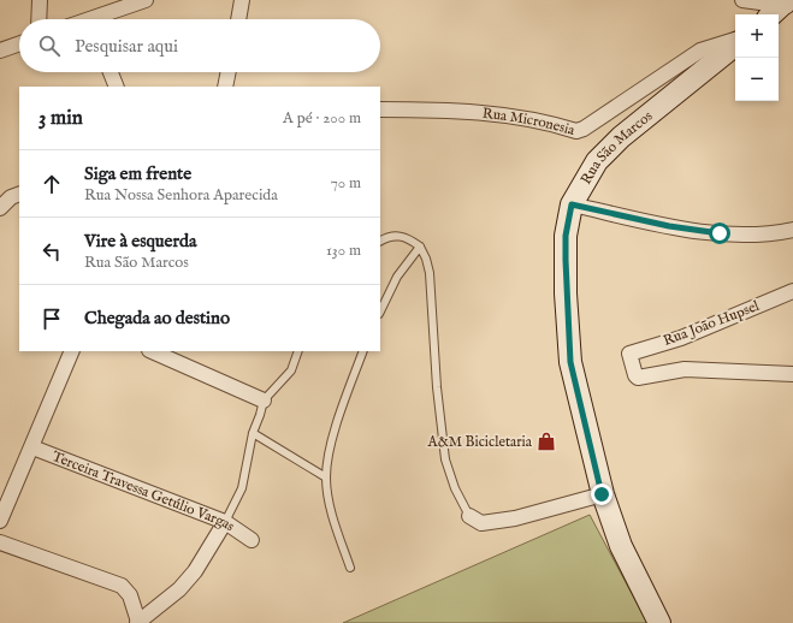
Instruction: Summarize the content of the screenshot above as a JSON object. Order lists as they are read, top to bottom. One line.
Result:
{"streets":{"main road":["Rua São Marcos"],"street":["Rua Micronesia","Rua João Hupsel","Terceira Travessa Getúlio Vargas"]},"places":{"shop":["A&M Bicicletaria"]},"page":{"map_buttons":["+","−"],"search":"Pesquisar aqui","heading":["3 min","A pé · 200 m"],"list":[["Siga em frente","Rua Nossa Senhora Aparecida","70 m"],["Vire à esquerda","Rua São Marcos","130 m"],"Chegada ao destino"]}}
